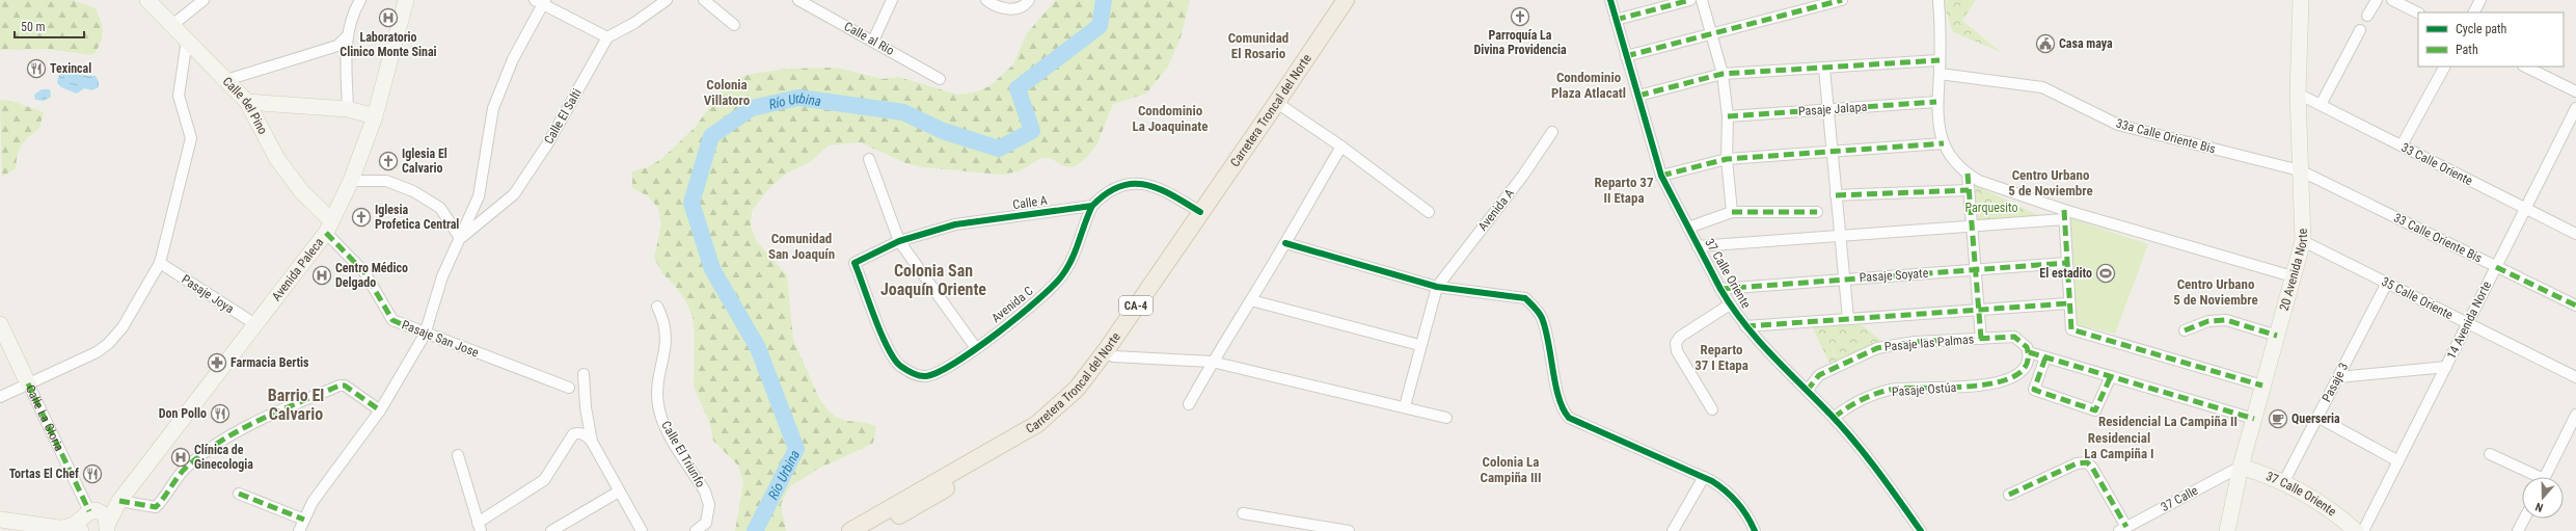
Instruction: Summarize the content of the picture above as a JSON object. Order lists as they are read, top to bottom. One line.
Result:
{"streets":{"main road":["Calle del Pino","Carretera Troncal del Norte","Avenida Paleca","20 Avenida Norte","37 Calle Oriente","CA-4","Calle La Gloria"],"street":["Calle al Rio","Pasaje Jalapa","Calle El Salti","33a Calle Oriente Bis","33 Calle Oriente","Calle A","Avenida A","33 Calle Oriente Bis","Pasaje Soyate","Pasaje Joya","35 Calle Oriente","Avenida C","14 Avenida Norte","Pasaje San Jose","Pasaje las Palmas","Pasaje 3","Pasaje Ostúa","Calle El Triunfo","37 Calle"]},"crossings":[["Calle del Pino","Avenida Paleca"],["Calle del Pino","Pasaje San Jose"],["33a Calle Oriente Bis","33 Calle Oriente Bis"],["33a Calle Oriente Bis","20 Avenida Norte"],["33 Calle Oriente","20 Avenida Norte"],["33 Calle Oriente","14 Avenida Norte"],["Calle A","Avenida C"],["33 Calle Oriente Bis","20 Avenida Norte"],["33 Calle Oriente Bis","14 Avenida Norte"],["Avenida Paleca","Pasaje Joya"],["Avenida Paleca","Pasaje San Jose"],["Avenida Paleca","Calle La Gloria"],["20 Avenida Norte","37 Calle Oriente"],["20 Avenida Norte","35 Calle Oriente"],["20 Avenida Norte","37 Calle"],["37 Calle Oriente","Pasaje Soyate"],["37 Calle Oriente","Pasaje las Palmas"],["37 Calle Oriente","Pasaje 3"],["37 Calle Oriente","Pasaje Ostúa"],["37 Calle Oriente","37 Calle"],["35 Calle Oriente","14 Avenida Norte"],["35 Calle Oriente","Pasaje 3"],["Pasaje las Palmas","Pasaje Ostúa"]],"districts":["Comunidad El Rosario","Condominio Plaza Atlacatl","Colonia Villatoro","Condominio La Joaquinate","Centro Urbano 5 de Noviembre","Reparto 37 II Etapa","Comunidad San Joaquín","Colonia San Joaquín Oriente","Centro Urbano 5 de Noviembre","Reparto 37 I Etapa","Barrio El Calvario","Residencial La Campiña II","Residencial La Campiña I","Colonia La Campiña III"],"water":["Río Urbina"],"parks":["Parquesito"],"places":{"church":["Parroquía La Divina Providencia","Iglesia El Calvario","Iglesia Profetica Central"],"hospital":["Laboratorio Clinico Monte Sinai","Centro Médico Delgado","Clínica de Ginecologia"],"public building":["Casa maya"],"restaurant":["Texincal","Don Pollo","Tortas El Chef"],"sports":["El estadito"],"pharmacy":["Farmacia Bertis"],"cafe":["Querseria"]},"legend":["Cycle path","Path"],"scale_bar":"50 m","north":"bottom"}
